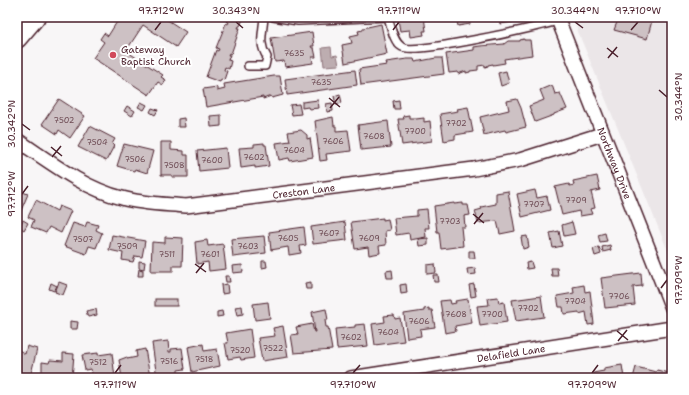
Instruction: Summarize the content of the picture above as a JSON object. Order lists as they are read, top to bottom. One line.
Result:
{"streets":{"street":["Northway Drive","Creston Lane","Delafield Lane"]},"crossings":[["Northway Drive","Creston Lane"]],"places":["Gateway Baptist Church"],"house_numbers":["7635","7635","7502","7702","7700","7608","7606","7504","7604","7602","7506","7600","7508","7709","7707","7703","7607","7605","7609","7507","7509","7603","7511","7601","7706","7704","7702","7608","7700","7606","7604","7602","7522","7520","7518","7516","7512"],"coordinates":["97.712°W","30.343°N","97.711°W","30.344°N","97.710°W","30.342°N","97.709°W"]}
